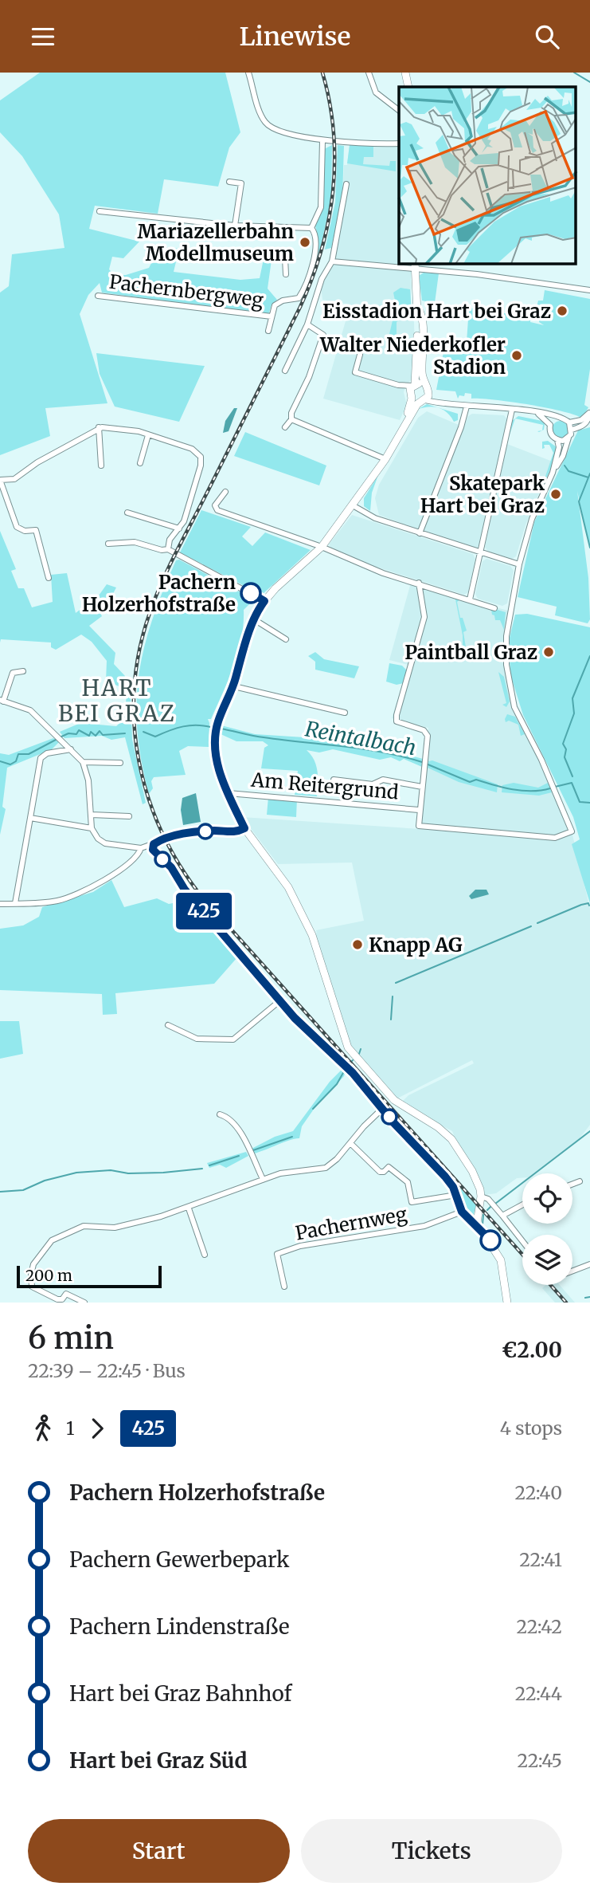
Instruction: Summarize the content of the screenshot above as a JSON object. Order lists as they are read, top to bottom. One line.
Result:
{"streets":{"street":["Pachernbergweg","Am Reitergrund","Pachernweg"]},"districts":["HART BEI GRAZ"],"water":["Reintalbach"],"places":["Mariazellerbahn Modellmuseum","Eisstadion Hart bei Graz","Walter Niederkofler Stadion","Skatepark Hart bei Graz","Pachern Holzerhofstraße","Paintball Graz","Knapp AG"],"lines":["bus line 425"],"scale_bar":"200 m","page":{"header":"Linewise","on_map":"425","scale":"200 m","heading":["6 min","22:39 – 22:45 · Bus","€2.00"],"legs":["1","425","4 stops"],"list":[{"name":"Pachern Holzerhofstraße","value":"22:40"},{"name":"Pachern Gewerbepark","value":"22:41"},{"name":"Pachern Lindenstraße","value":"22:42"},{"name":"Hart bei Graz Bahnhof","value":"22:44"},{"name":"Hart bei Graz Süd","value":"22:45"}],"buttons":["Start","Tickets"]}}
